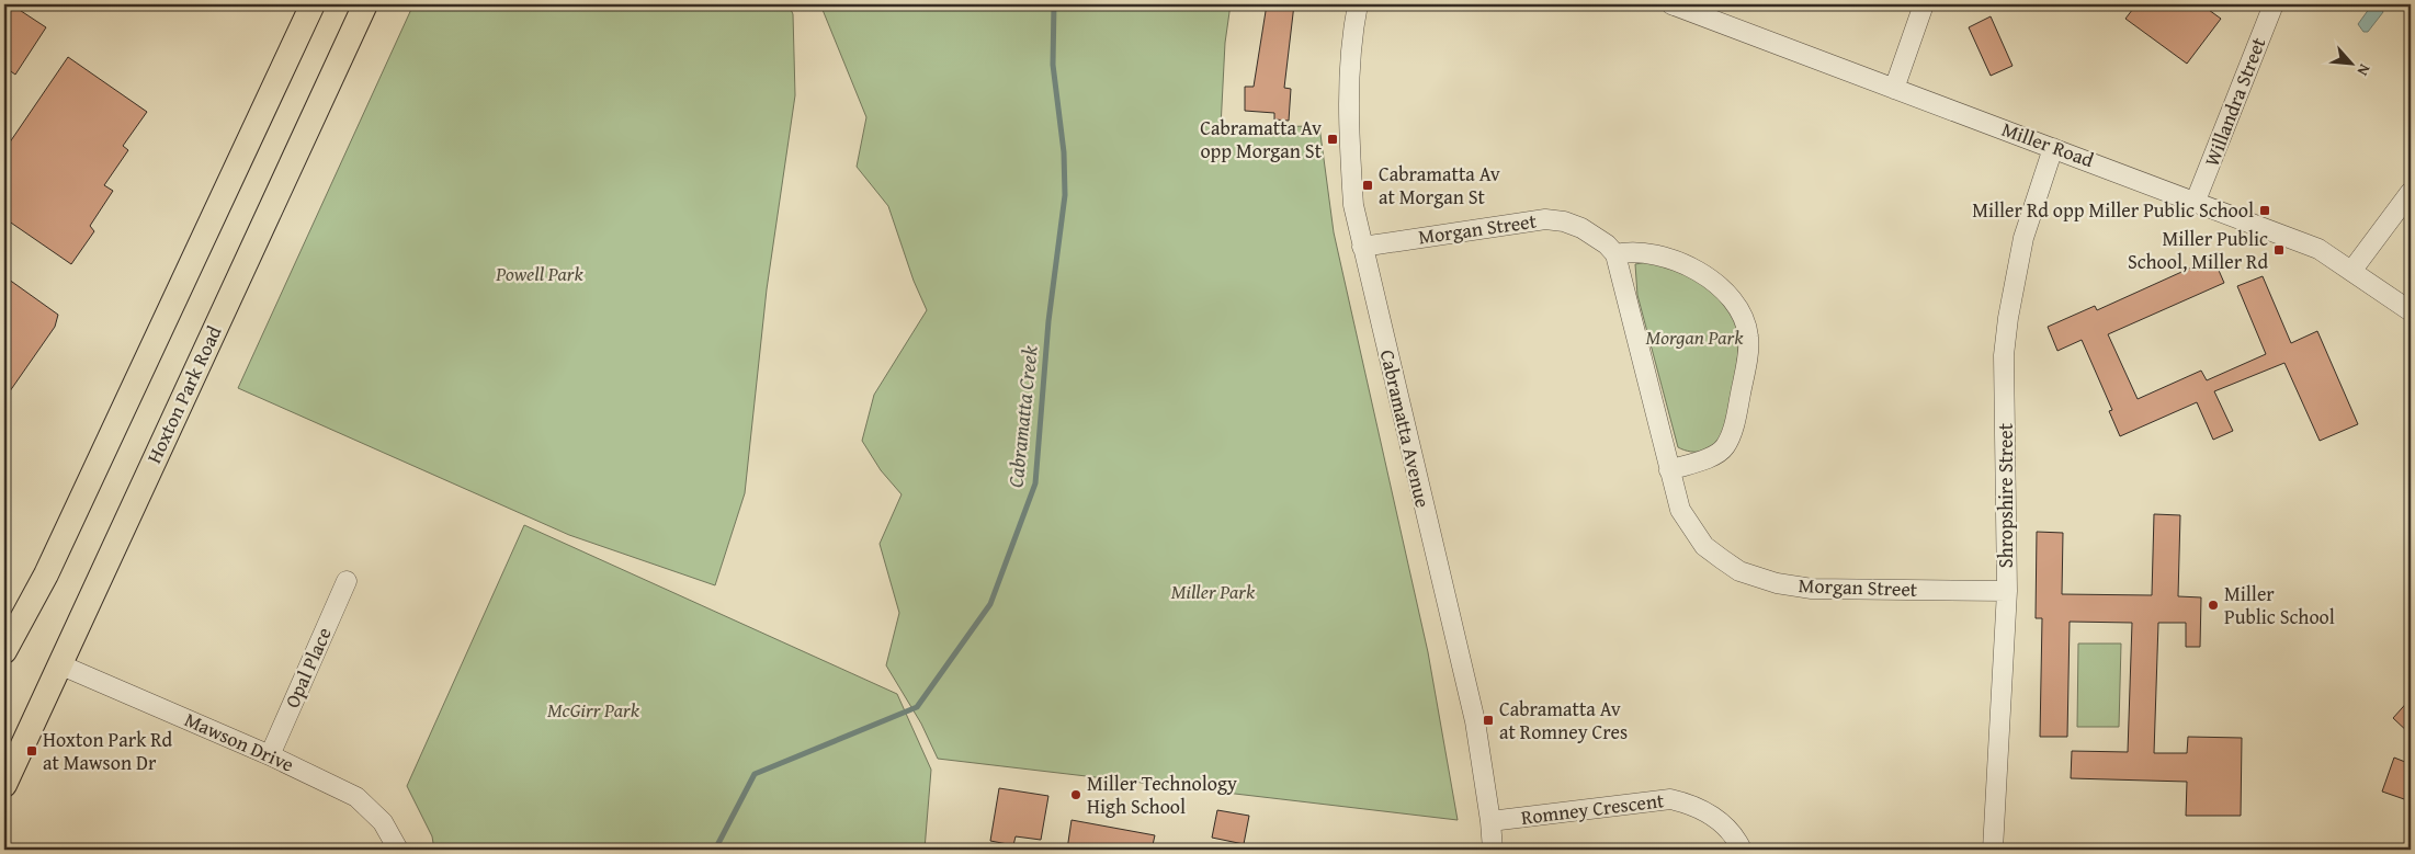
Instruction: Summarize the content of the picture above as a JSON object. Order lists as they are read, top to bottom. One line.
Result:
{"streets":{"main road":["Hoxton Park Road"],"street":["Willandra Street","Miller Road","Morgan Street","Cabramatta Avenue","Shropshire Street","Opal Place","Mawson Drive","Romney Crescent"]},"crossings":[["Willandra Street","Miller Road"],["Miller Road","Shropshire Street"],["Morgan Street","Cabramatta Avenue"],["Morgan Street","Shropshire Street"],["Hoxton Park Road","Mawson Drive"],["Cabramatta Avenue","Romney Crescent"],["Opal Place","Mawson Drive"]],"water":["Cabramatta Creek"],"parks":["Powell Park","Morgan Park","Miller Park","McGirr Park"],"places":{"transit":["Cabramatta Av opp Morgan St","Cabramatta Av at Morgan St","Miller Rd opp Miller Public School","Miller Public School, Miller Rd","Cabramatta Av at Romney Cres","Hoxton Park Rd at Mawson Dr"],"other":["Miller Public School","Miller Technology High School"]},"north":"bottom right"}
